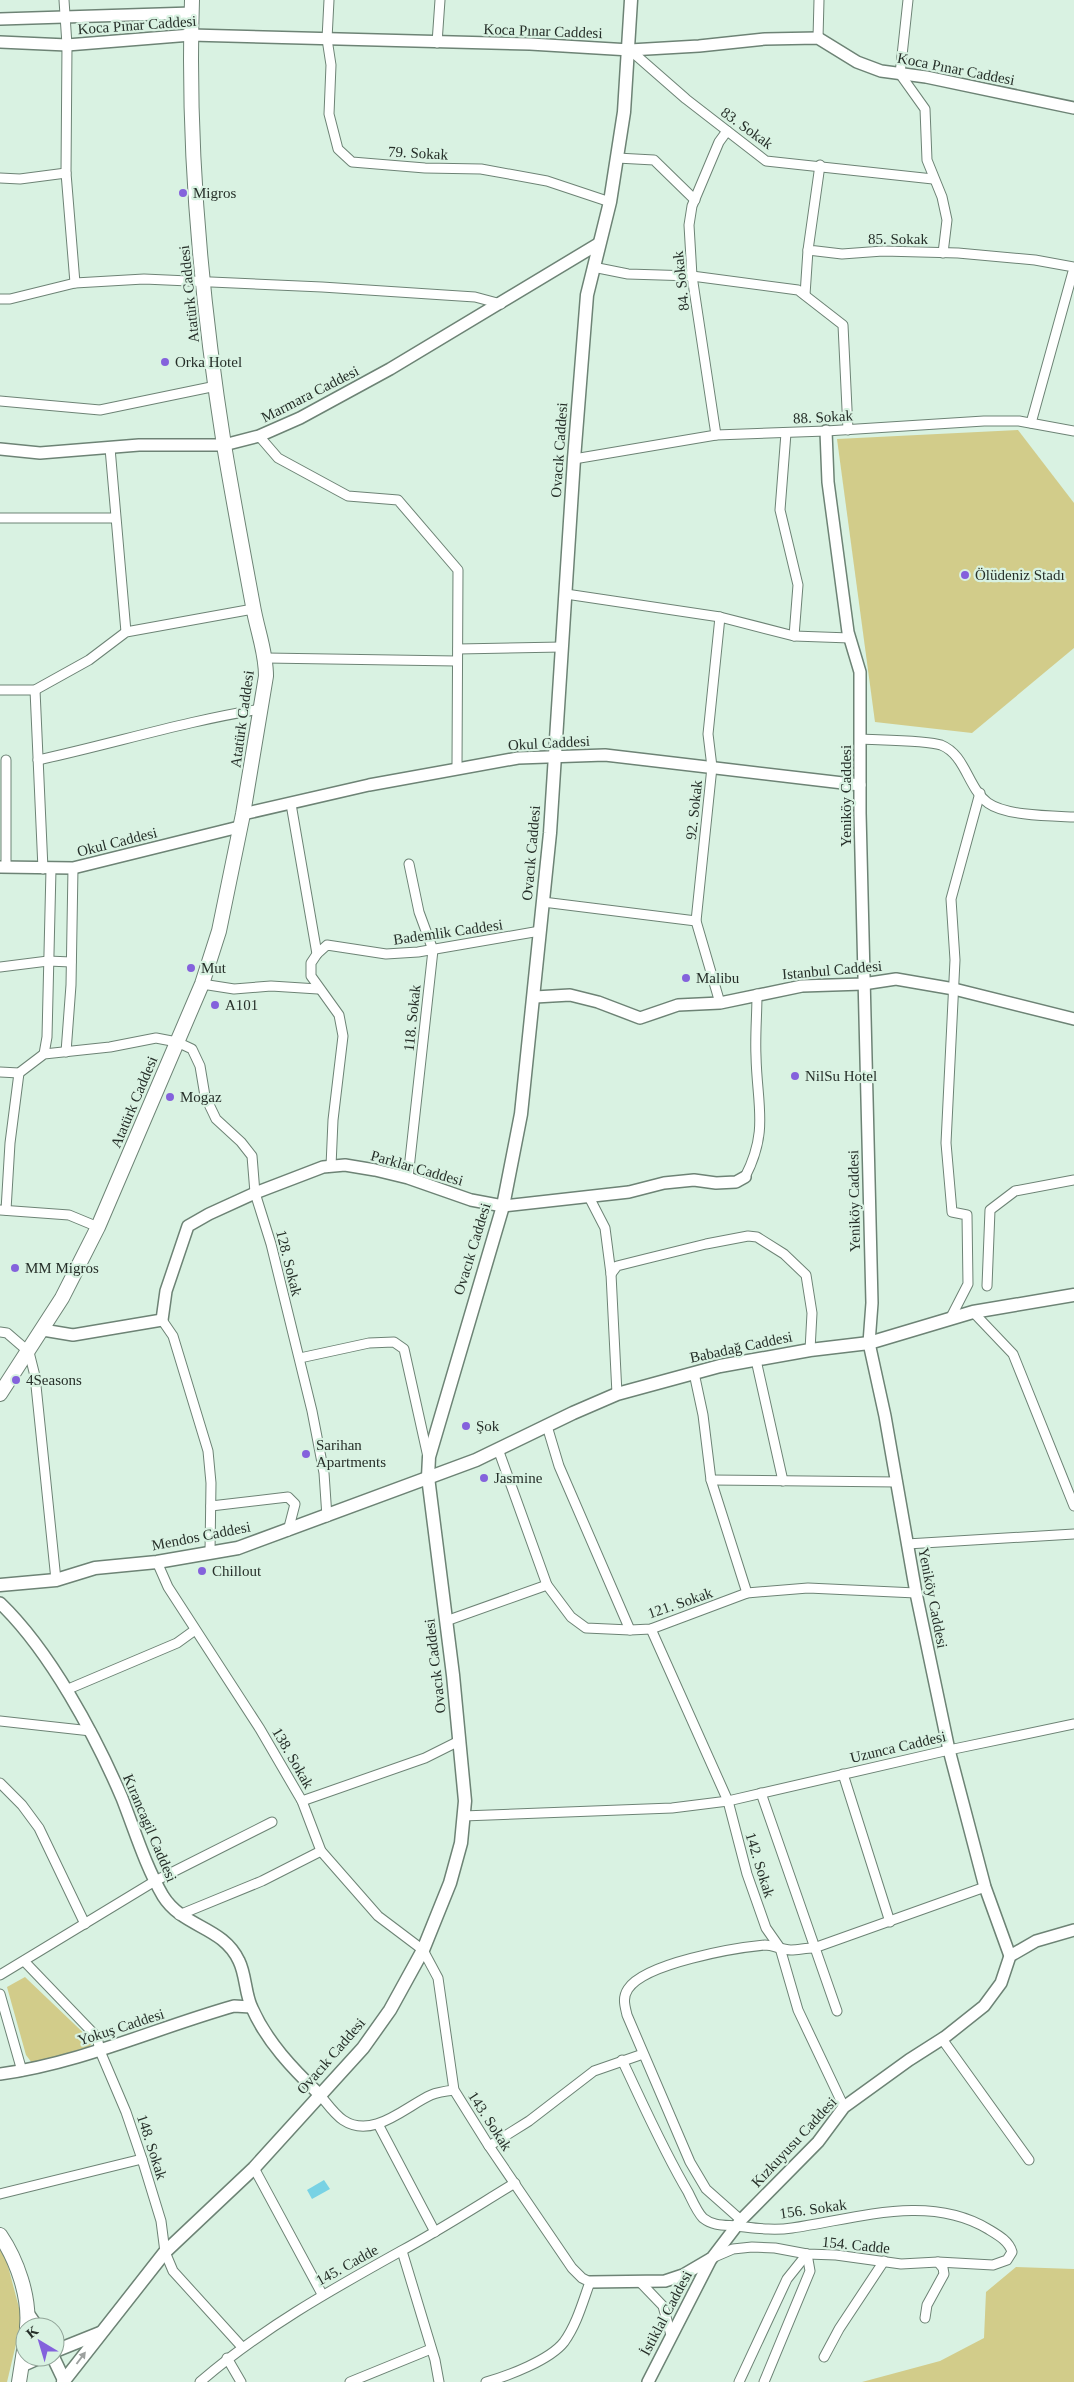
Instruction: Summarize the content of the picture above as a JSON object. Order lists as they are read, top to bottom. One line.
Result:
{"streets":{"main road":["Atatürk Caddesi","Ovacık Caddesi","Babadağ Caddesi","Mendos Caddesi"],"street":["Koca Pınar Caddesi","83. Sokak","79. Sokak","85. Sokak","84. Sokak","Marmara Caddesi","88. Sokak","Okul Caddesi","Yeniköy Caddesi","92. Sokak","Bademlik Caddesi","Istanbul Caddesi","118. Sokak","Parklar Caddesi","128. Sokak","121. Sokak","Uzunca Caddesi","138. Sokak","Kırancagil Caddesi","142. Sokak","Yokuş Caddesi","143. Sokak","Kızkuyusu Caddesi","148. Sokak","156. Sokak","154. Cadde","145. Cadde","İstiklal Caddesi"]},"crossings":[["Koca Pınar Caddesi","83. Sokak"],["Koca Pınar Caddesi","79. Sokak"],["Koca Pınar Caddesi","Atatürk Caddesi"],["Koca Pınar Caddesi","Ovacık Caddesi"],["83. Sokak","84. Sokak"],["83. Sokak","Ovacık Caddesi"],["79. Sokak","Ovacık Caddesi"],["84. Sokak","88. Sokak"],["Atatürk Caddesi","Marmara Caddesi"],["Atatürk Caddesi","Okul Caddesi"],["Atatürk Caddesi","128. Sokak"],["Marmara Caddesi","Ovacık Caddesi"],["88. Sokak","Ovacık Caddesi"],["88. Sokak","Yeniköy Caddesi"],["Ovacık Caddesi","Okul Caddesi"],["Ovacık Caddesi","Bademlik Caddesi"],["Ovacık Caddesi","Istanbul Caddesi"],["Ovacık Caddesi","Parklar Caddesi"],["Ovacık Caddesi","Babadağ Caddesi"],["Ovacık Caddesi","Mendos Caddesi"],["Ovacık Caddesi","Uzunca Caddesi"],["Ovacık Caddesi","138. Sokak"],["Ovacık Caddesi","Kırancagil Caddesi"],["Ovacık Caddesi","143. Sokak"],["Ovacık Caddesi","148. Sokak"],["Okul Caddesi","Yeniköy Caddesi"],["Okul Caddesi","92. Sokak"],["Yeniköy Caddesi","Istanbul Caddesi"],["Yeniköy Caddesi","Babadağ Caddesi"],["Yeniköy Caddesi","121. Sokak"],["Yeniköy Caddesi","Uzunca Caddesi"],["Yeniköy Caddesi","Kızkuyusu Caddesi"],["92. Sokak","Istanbul Caddesi"],["Bademlik Caddesi","118. Sokak"],["118. Sokak","Parklar Caddesi"],["Parklar Caddesi","128. Sokak"],["128. Sokak","Mendos Caddesi"],["Babadağ Caddesi","Mendos Caddesi"],["Babadağ Caddesi","121. Sokak"],["Mendos Caddesi","138. Sokak"],["121. Sokak","142. Sokak"],["Uzunca Caddesi","142. Sokak"],["138. Sokak","143. Sokak"],["Kırancagil Caddesi","Yokuş Caddesi"],["142. Sokak","Kızkuyusu Caddesi"],["Yokuş Caddesi","148. Sokak"],["143. Sokak","Kızkuyusu Caddesi"],["143. Sokak","145. Cadde"],["Kızkuyusu Caddesi","156. Sokak"],["Kızkuyusu Caddesi","154. Cadde"],["Kızkuyusu Caddesi","İstiklal Caddesi"],["148. Sokak","145. Cadde"],["156. Sokak","154. Cadde"],["154. Cadde","İstiklal Caddesi"]],"places":["Migros","Orka Hotel","Ölüdeniz Stadı","Mut","Malibu","A101","NilSu Hotel","Mogaz","MM Migros","4Seasons","Şok","Sarihan Apartments","Jasmine","Chillout"],"north":"top left"}
